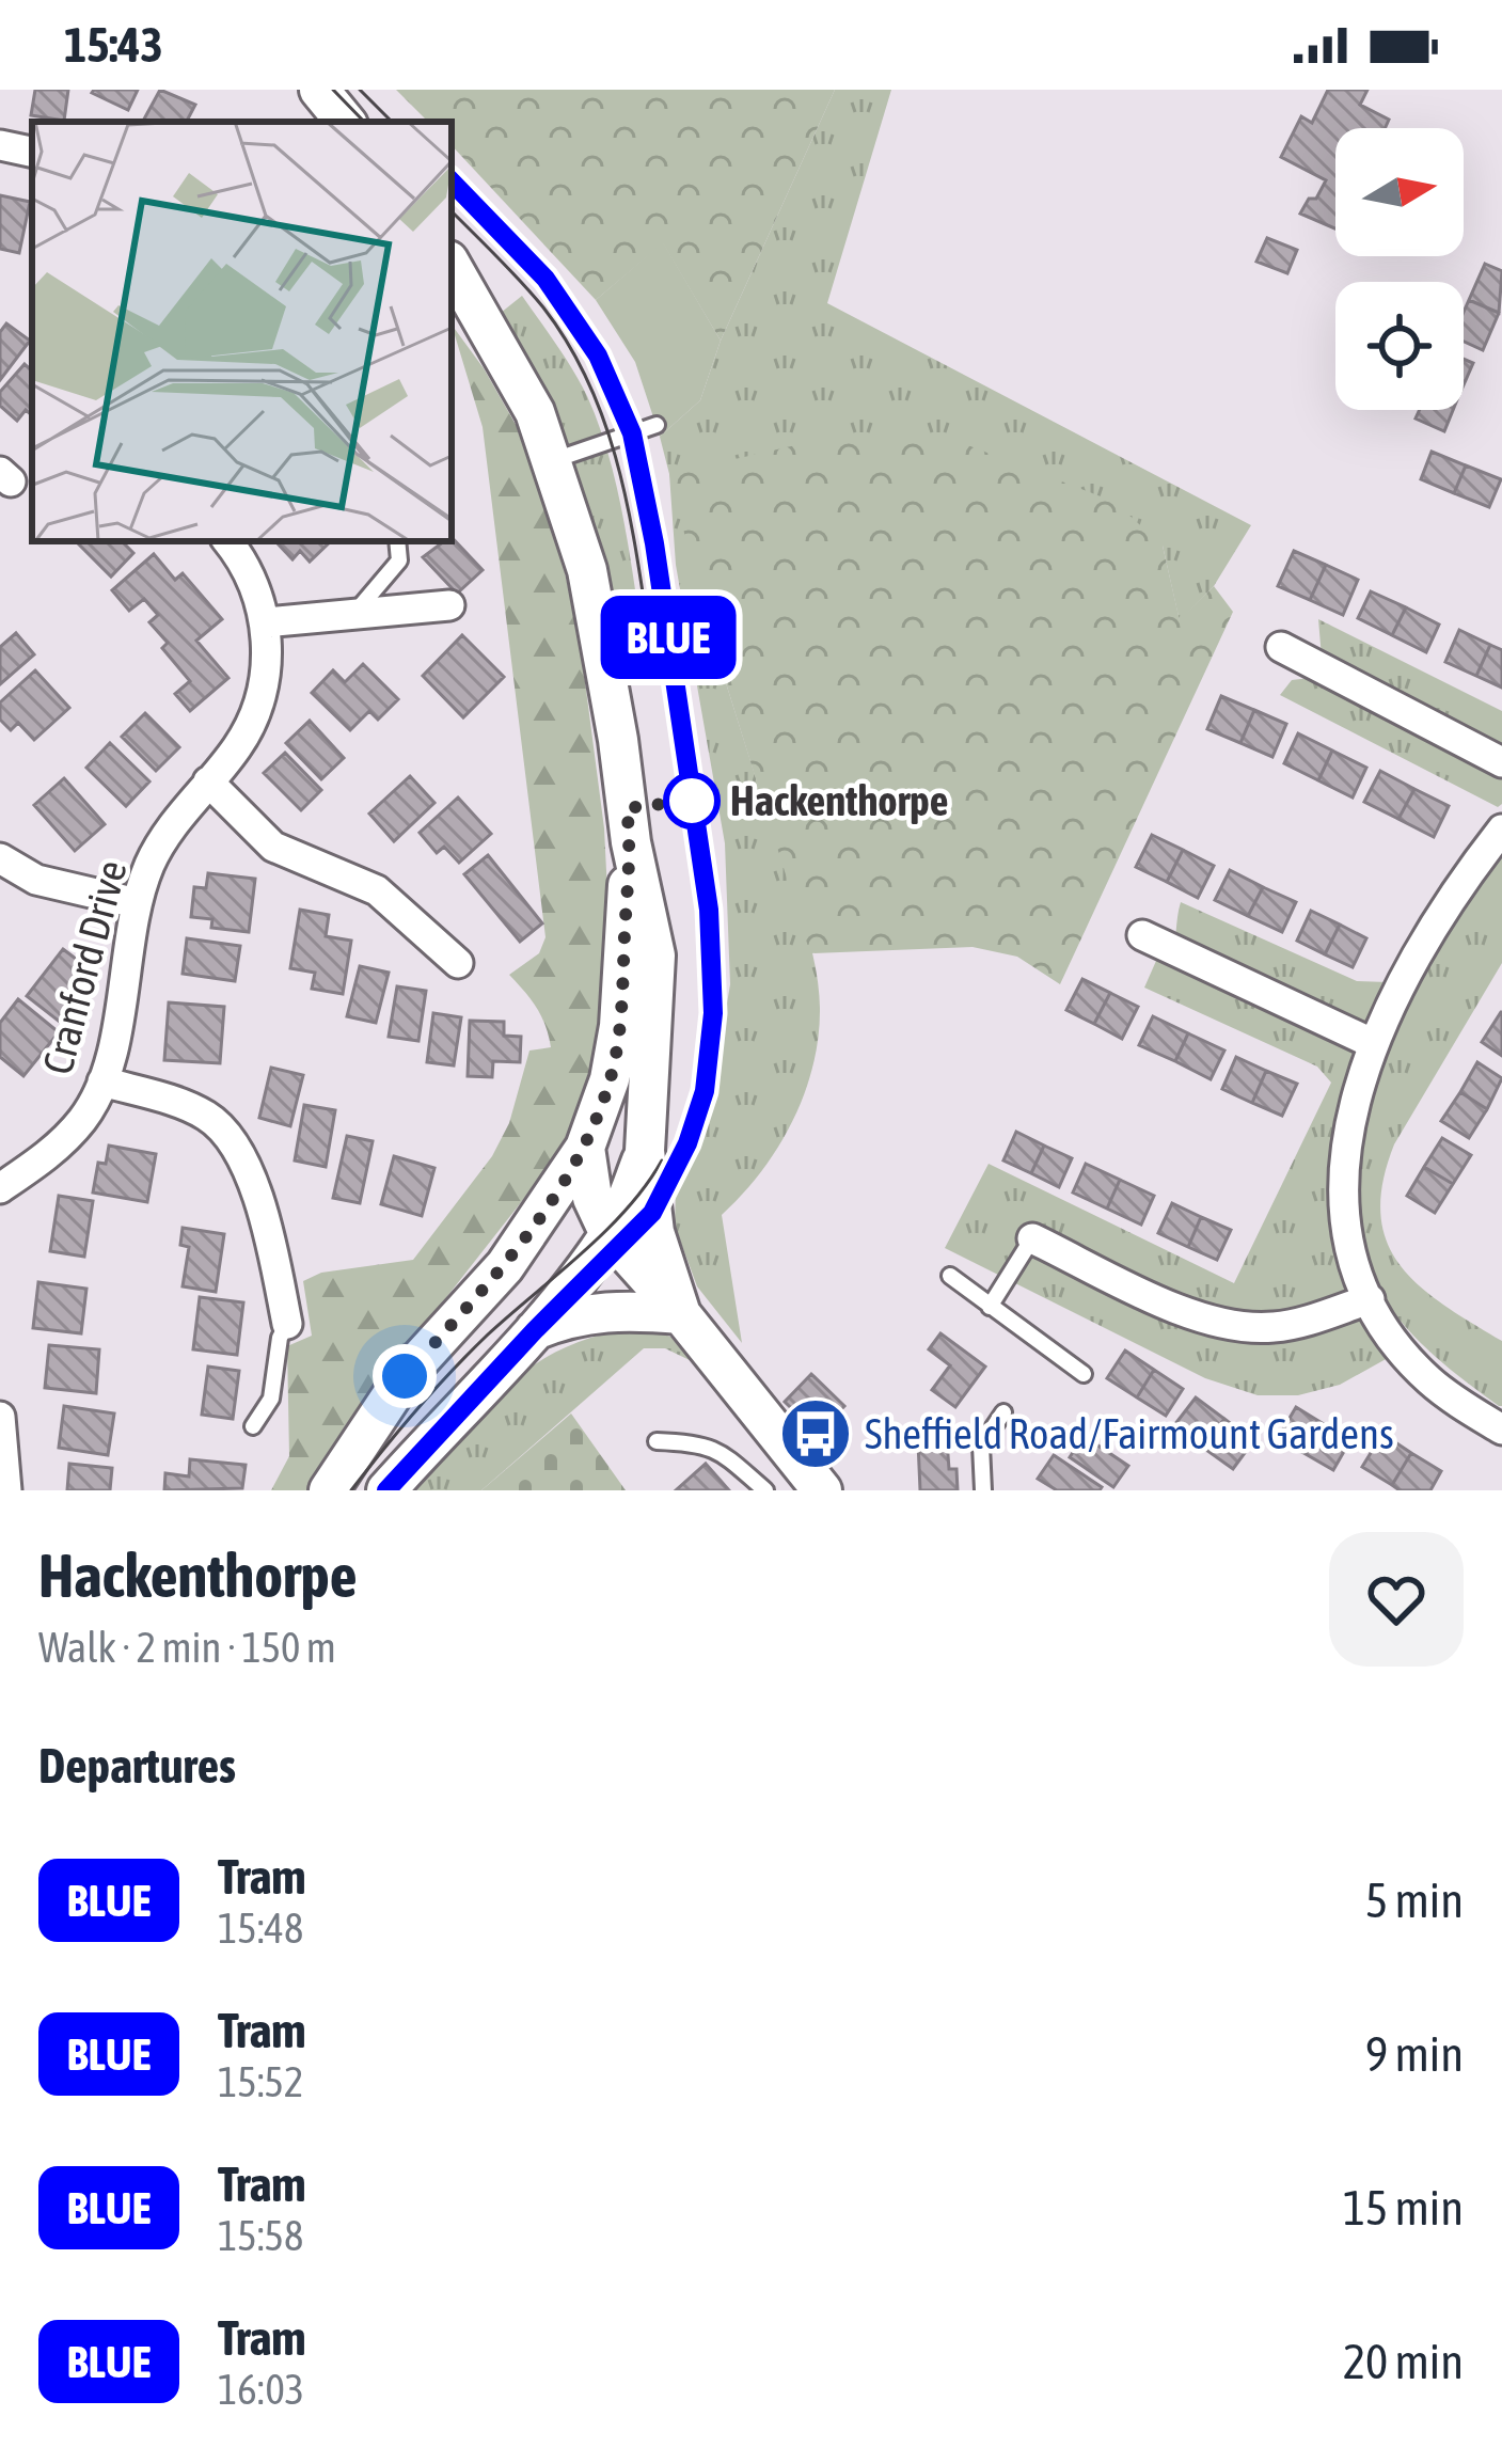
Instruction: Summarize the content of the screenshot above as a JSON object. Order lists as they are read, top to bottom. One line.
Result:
{"streets":{"street":["Cranford Drive"]},"places":{"other":["Hackenthorpe"],"bus stop":["Sheffield Road/Fairmount Gardens"]},"lines":["tram line BLUE"],"north":"right","page":{"status":"15:43","on_map":"BLUE","heading":[["Hackenthorpe","Walk · 2 min · 150 m"],"Departures"],"list":[{"mark":"BLUE","name":"Tram","note":"15:48","value":"5 min"},{"mark":"BLUE","name":"Tram","note":"15:52","value":"9 min"},{"mark":"BLUE","name":"Tram","note":"15:58","value":"15 min"},{"mark":"BLUE","name":"Tram","note":"16:03","value":"20 min"}]}}
